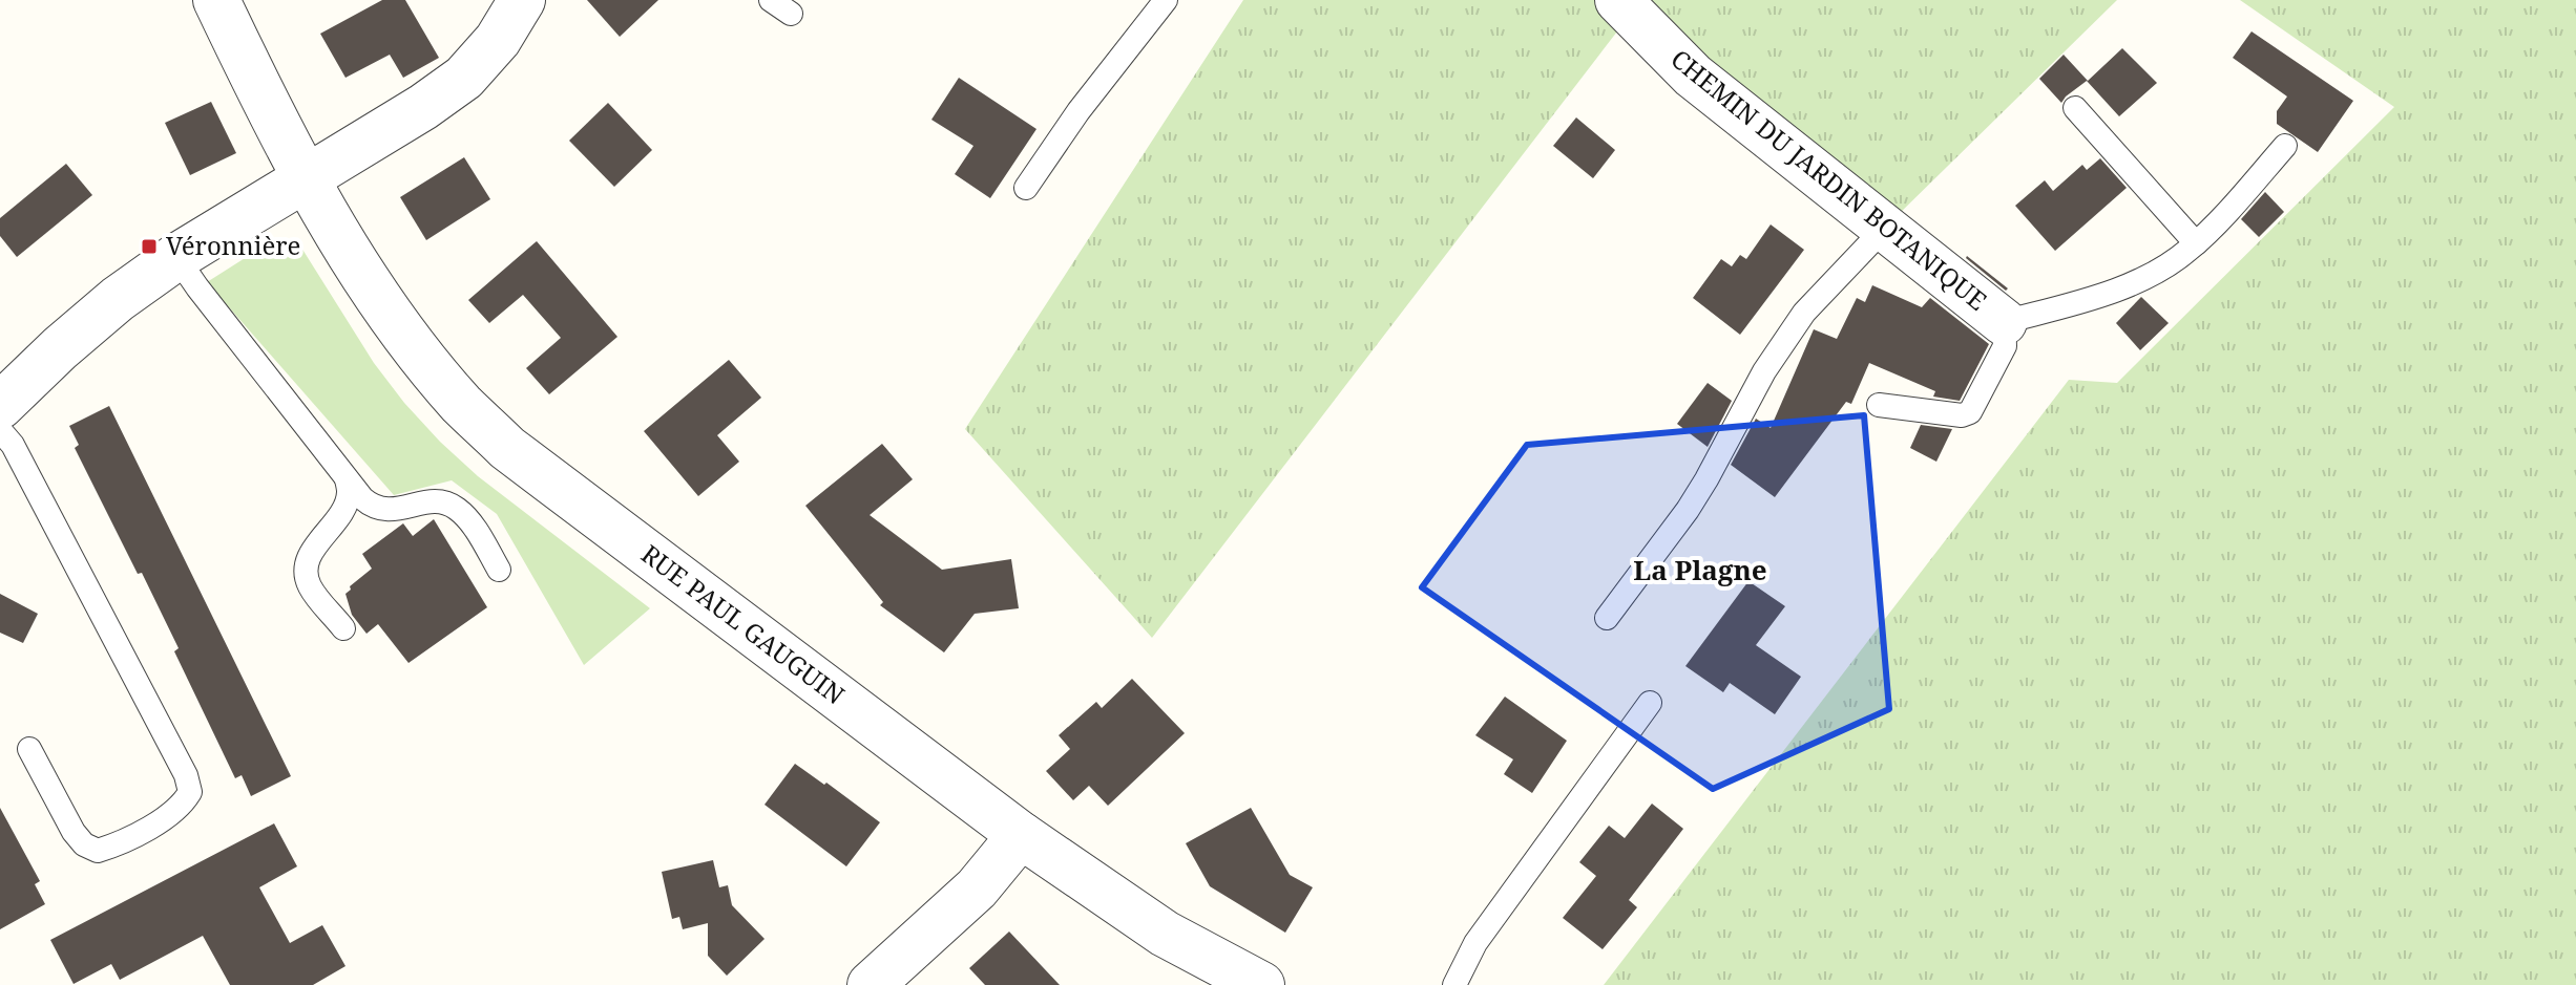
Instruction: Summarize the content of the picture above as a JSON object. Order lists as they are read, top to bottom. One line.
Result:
{"streets":{"street":["CHEMIN DU JARDIN BOTANIQUE","RUE PAUL GAUGUIN"]},"districts":["La Plagne"],"places":{"transit":["Véronnière"]}}
